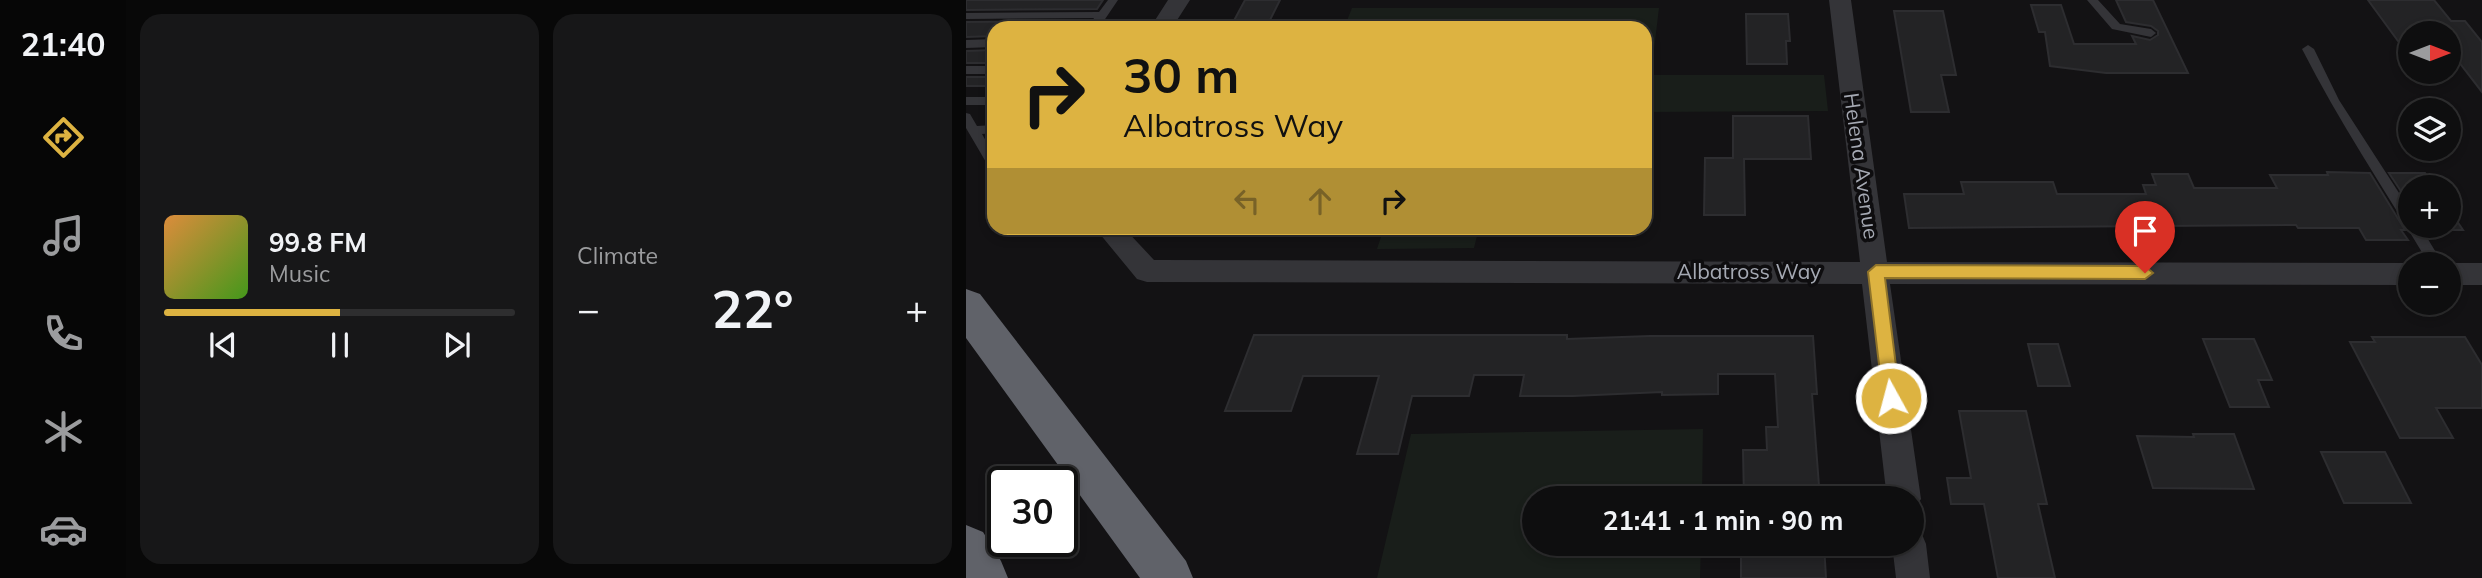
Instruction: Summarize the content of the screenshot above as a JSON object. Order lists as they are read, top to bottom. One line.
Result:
{"streets":{"street":["Helena Avenue","Albatross Way"]},"crossings":[["Helena Avenue","Albatross Way"]],"north":"right","page":{"tabs":"21:40","tile":"Climate","map_buttons":["+","−"],"turn":["30 m","Albatross Way"],"song":["99.8 FM","Music"],"heat":["−","22°","+"],"limit":"30","trip":"21:41 · 1 min · 90 m"}}
